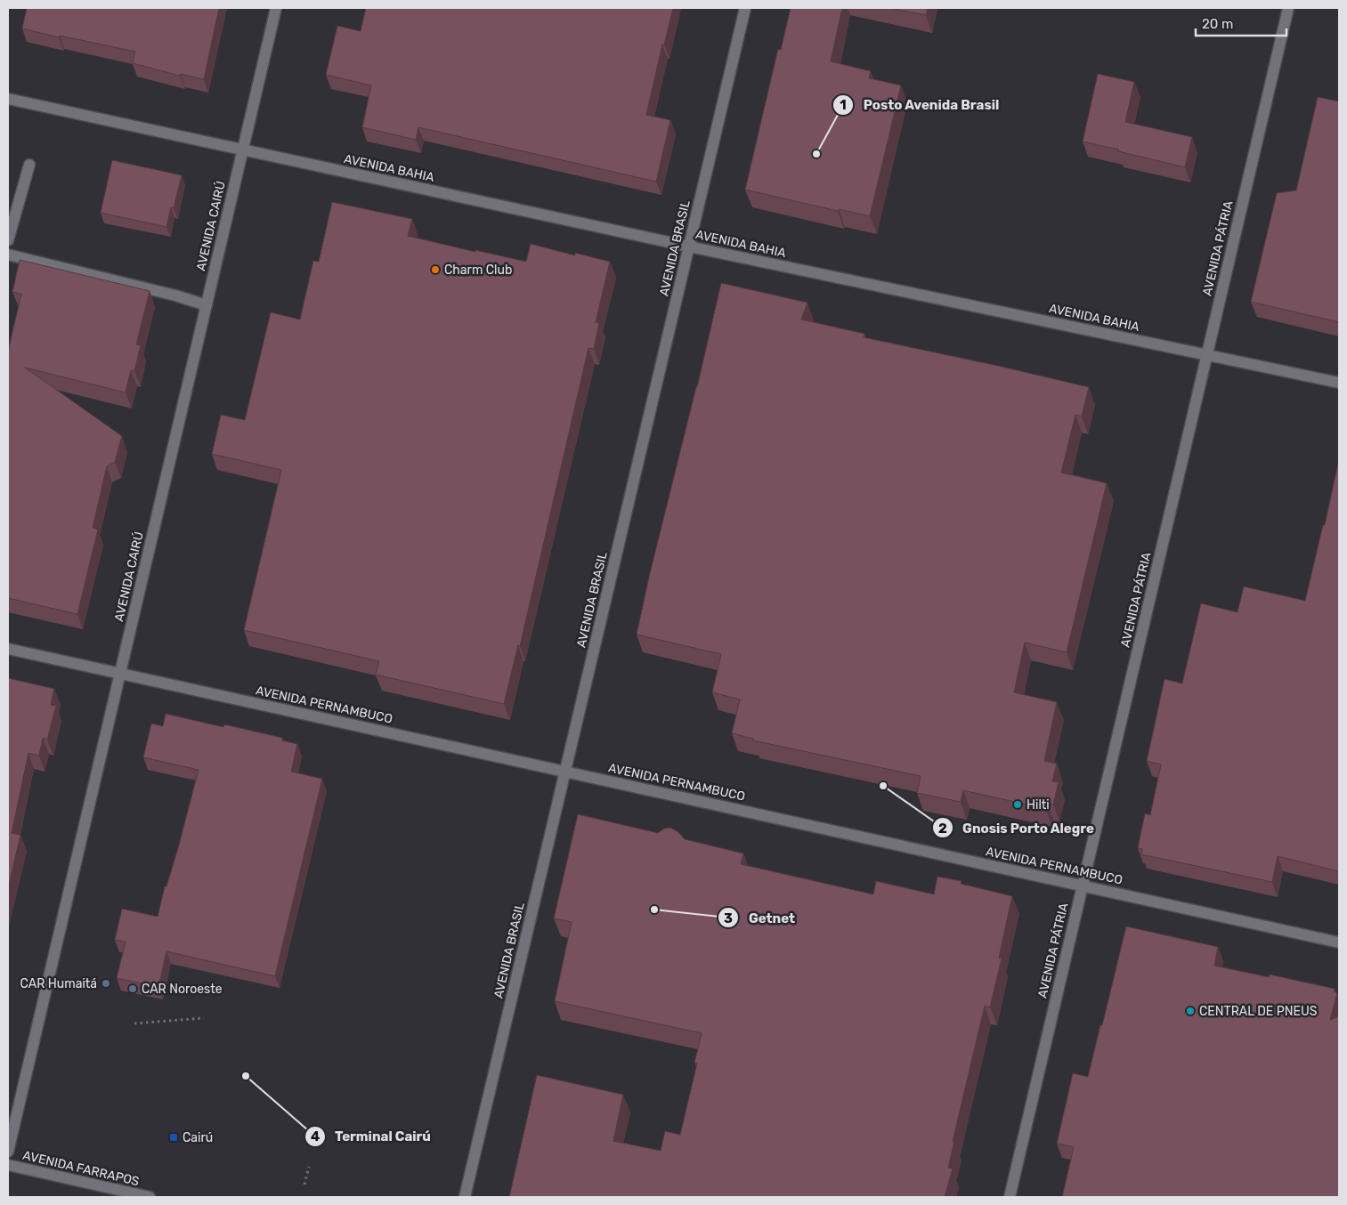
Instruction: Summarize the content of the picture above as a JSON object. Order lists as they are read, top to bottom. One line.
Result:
{"streets":{"street":["AVENIDA BAHIA","AVENIDA CAIRÚ","AVENIDA BRASIL","AVENIDA PÁTRIA","AVENIDA PERNAMBUCO","AVENIDA FARRAPOS"]},"crossings":[["AVENIDA BAHIA","AVENIDA CAIRÚ"],["AVENIDA BAHIA","AVENIDA BRASIL"],["AVENIDA BAHIA","AVENIDA PÁTRIA"],["AVENIDA CAIRÚ","AVENIDA PERNAMBUCO"],["AVENIDA BRASIL","AVENIDA PERNAMBUCO"],["AVENIDA PÁTRIA","AVENIDA PERNAMBUCO"]],"places":{"other":["Posto Avenida Brasil","Charm Club","Gnosis Porto Alegre","Hilti","Getnet","CAR Humaitá","CAR Noroeste","CENTRAL DE PNEUS","Terminal Cairú"],"transit":["Cairú"]},"scale_bar":"20 m"}
